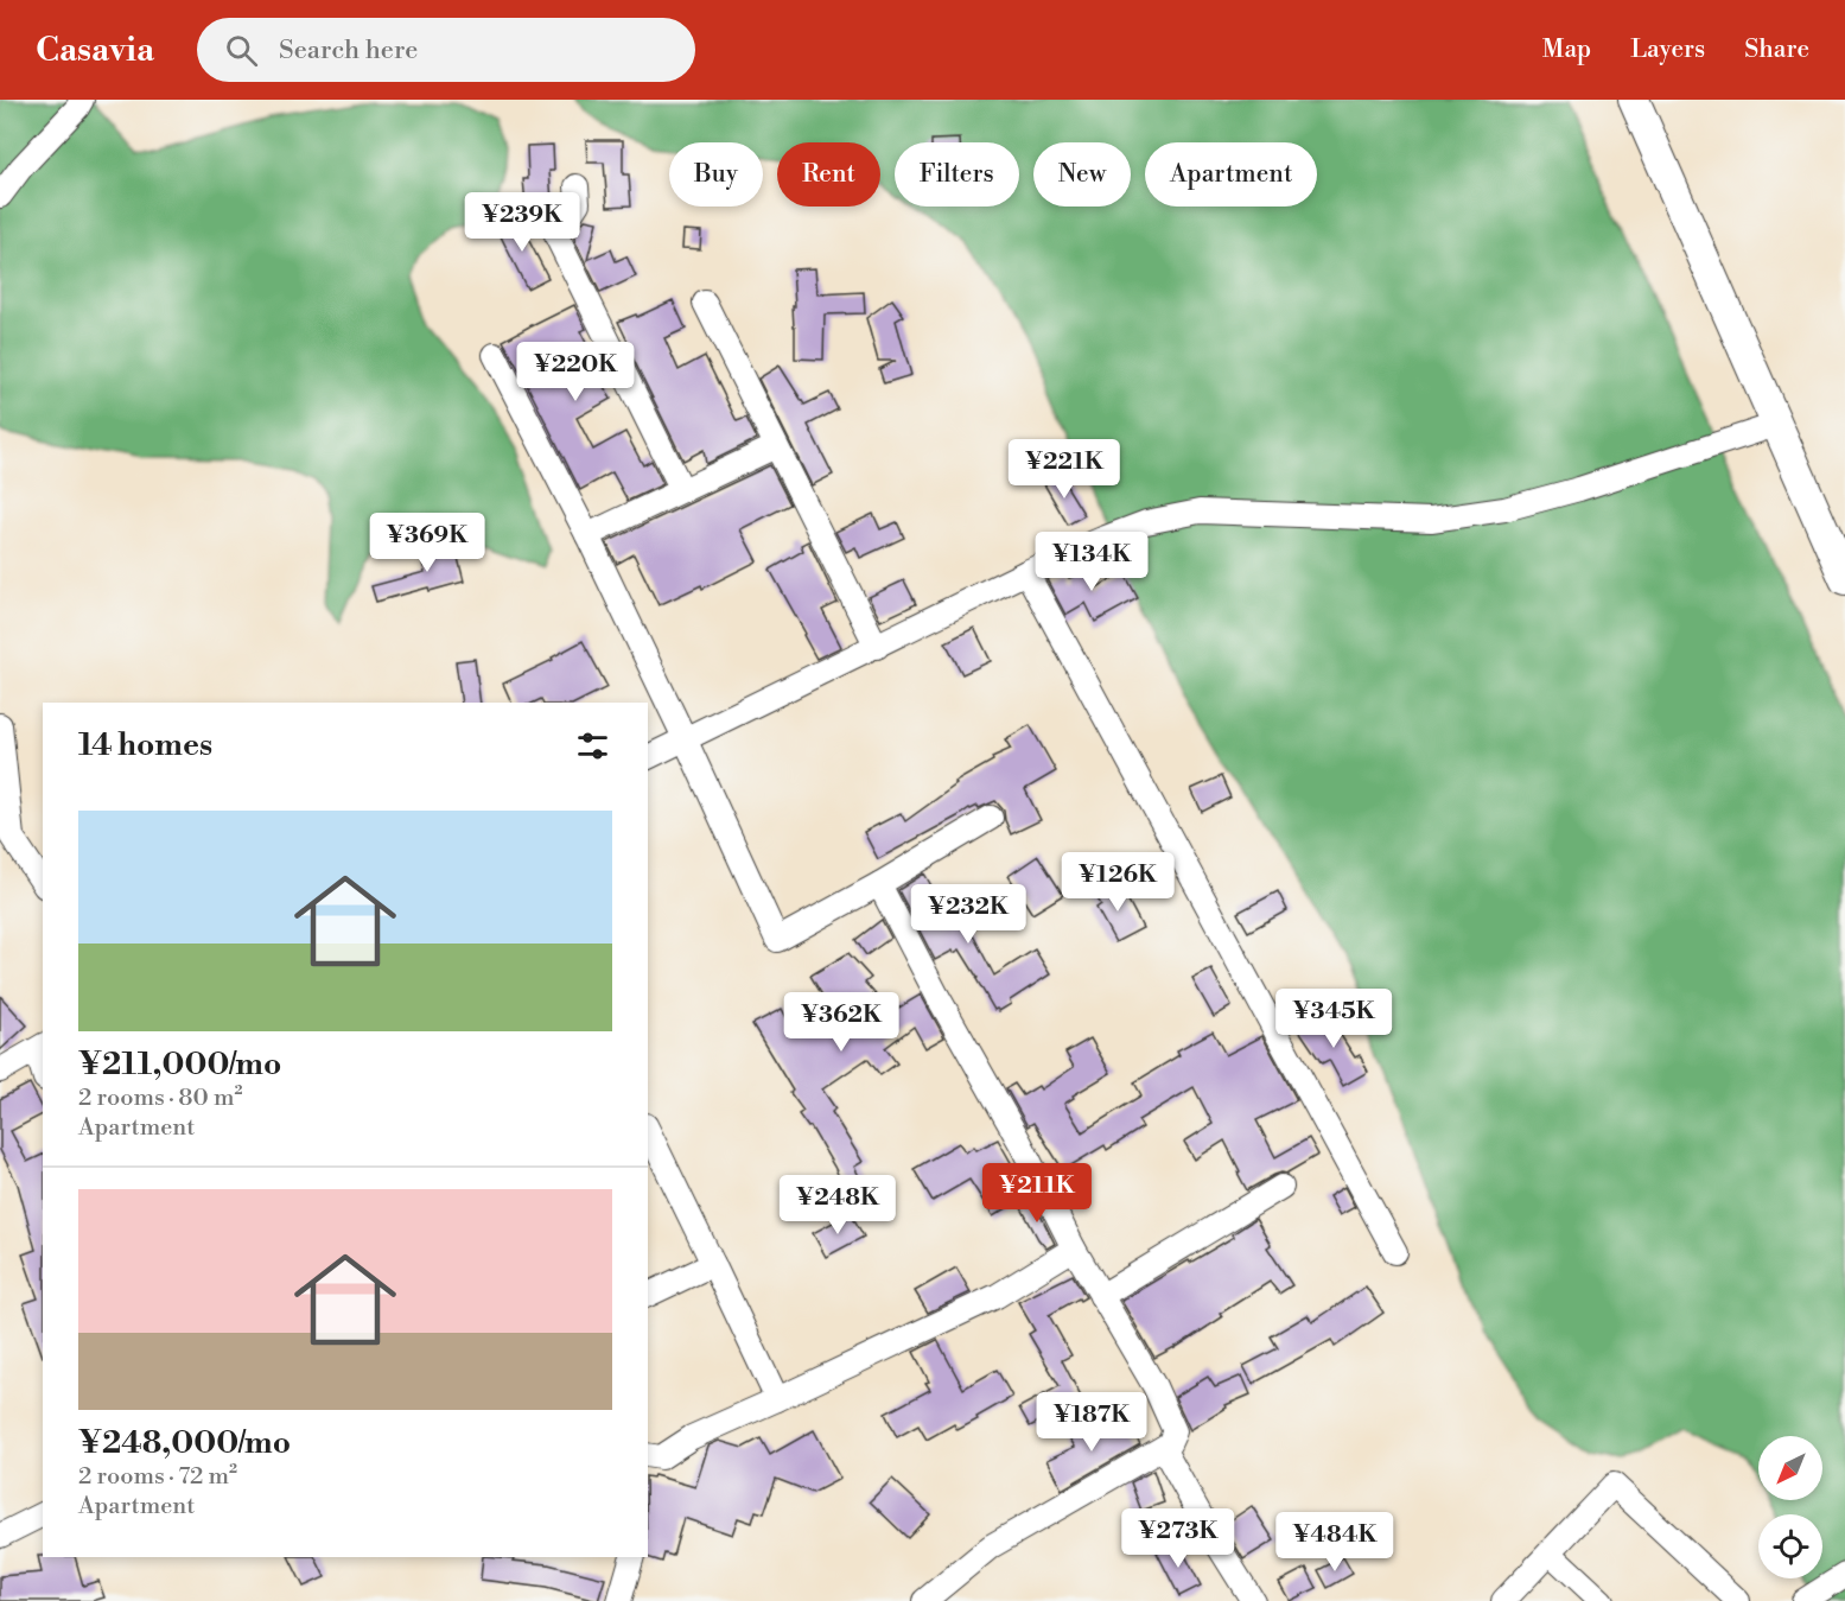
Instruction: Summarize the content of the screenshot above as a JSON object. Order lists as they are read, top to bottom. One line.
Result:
{"north":"bottom left","page":{"header":"Casavia","search":"Search here","nav":["Map","Layers","Share"],"chip":["Buy","Rent","Filters","New","Apartment"],"price":["¥239K","¥220K","¥221K","¥369K","¥134K","¥126K","¥232K","¥345K","¥362K","¥211K","¥248K","¥187K","¥273K","¥484K"],"heading":"14 homes","list":[{"name":"¥211,000/mo","note":"2 rooms · 80 m² · Apartment"},{"name":"¥248,000/mo","note":"2 rooms · 72 m² · Apartment"}]}}
